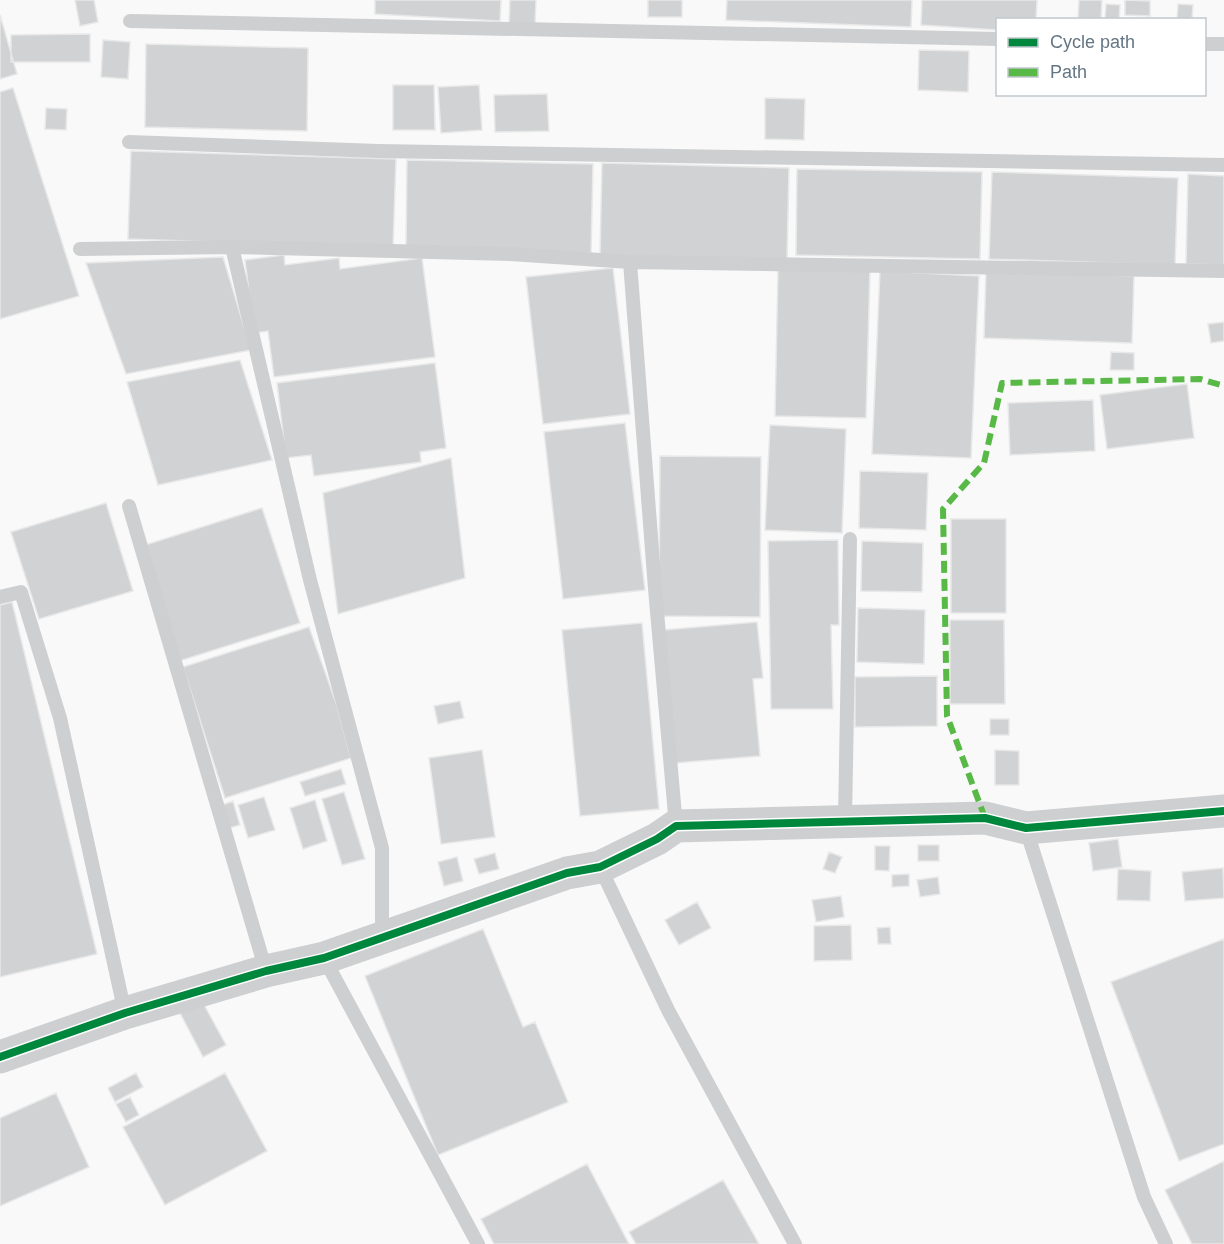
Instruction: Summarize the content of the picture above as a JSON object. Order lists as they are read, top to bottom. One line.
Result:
{"legend":["Cycle path","Path"]}
